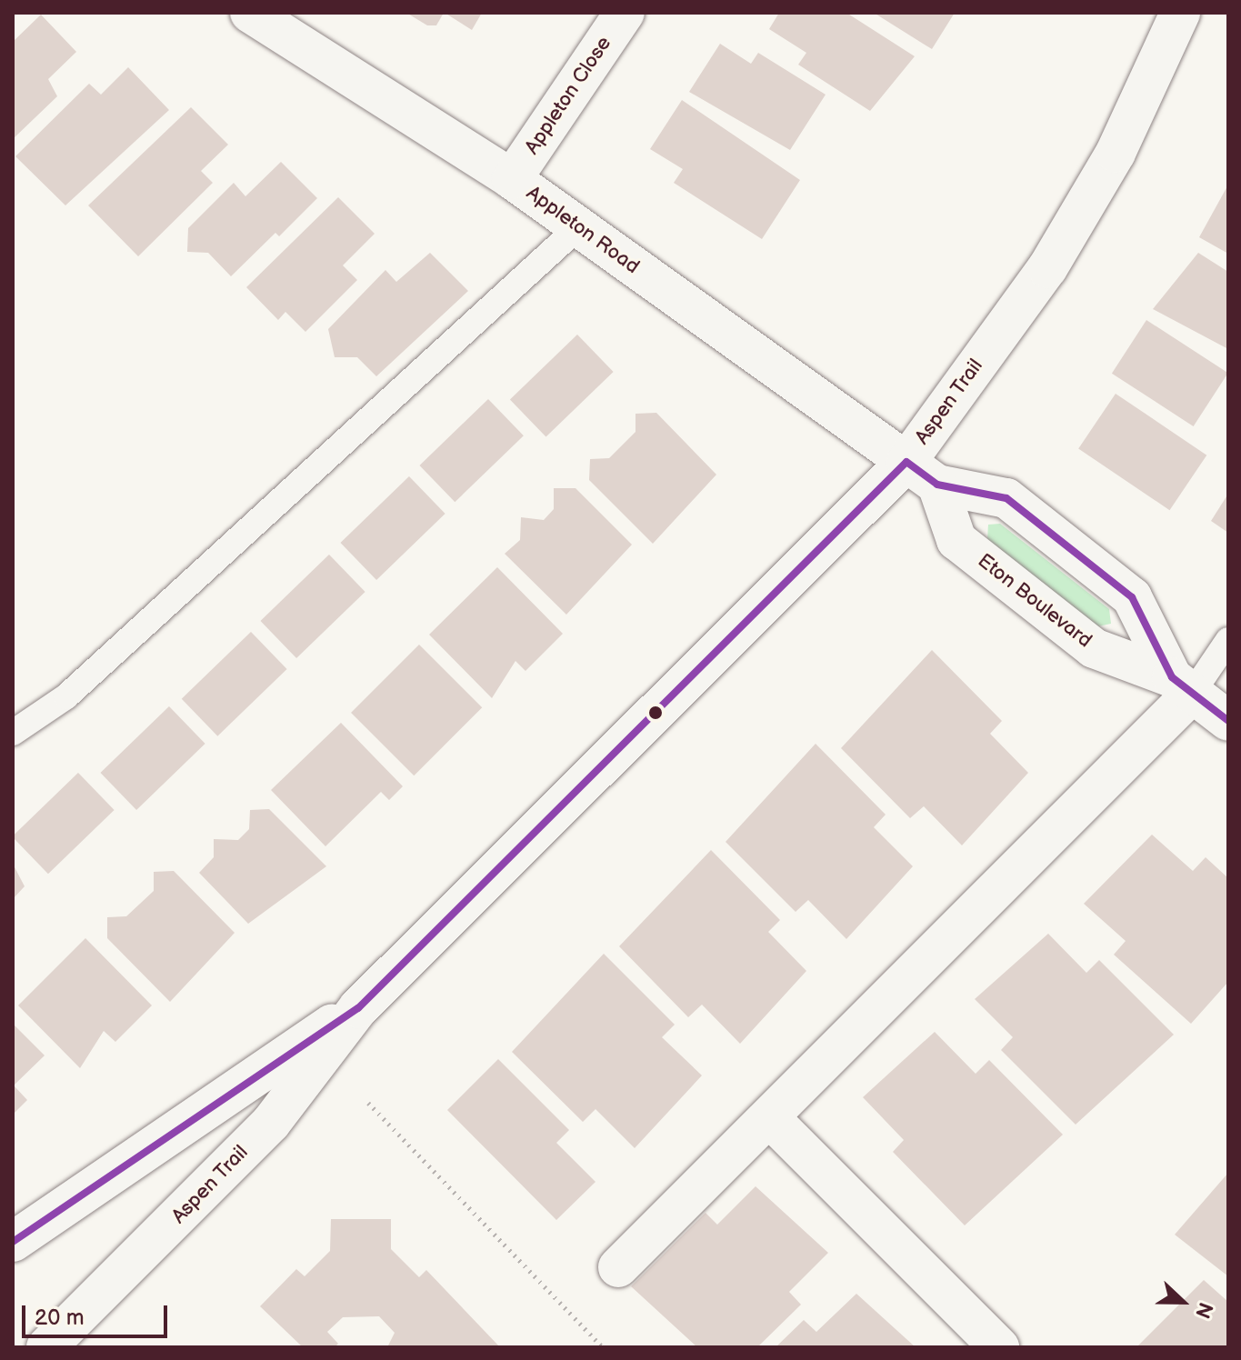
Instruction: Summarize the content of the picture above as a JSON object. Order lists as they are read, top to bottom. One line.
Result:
{"streets":{"street":["Appleton Close","Appleton Road","Aspen Trail","Eton Boulevard"]},"crossings":[["Appleton Close","Appleton Road"],["Appleton Road","Aspen Trail"],["Appleton Road","Eton Boulevard"],["Aspen Trail","Eton Boulevard"]],"scale_bar":"20 m","north":"right"}
